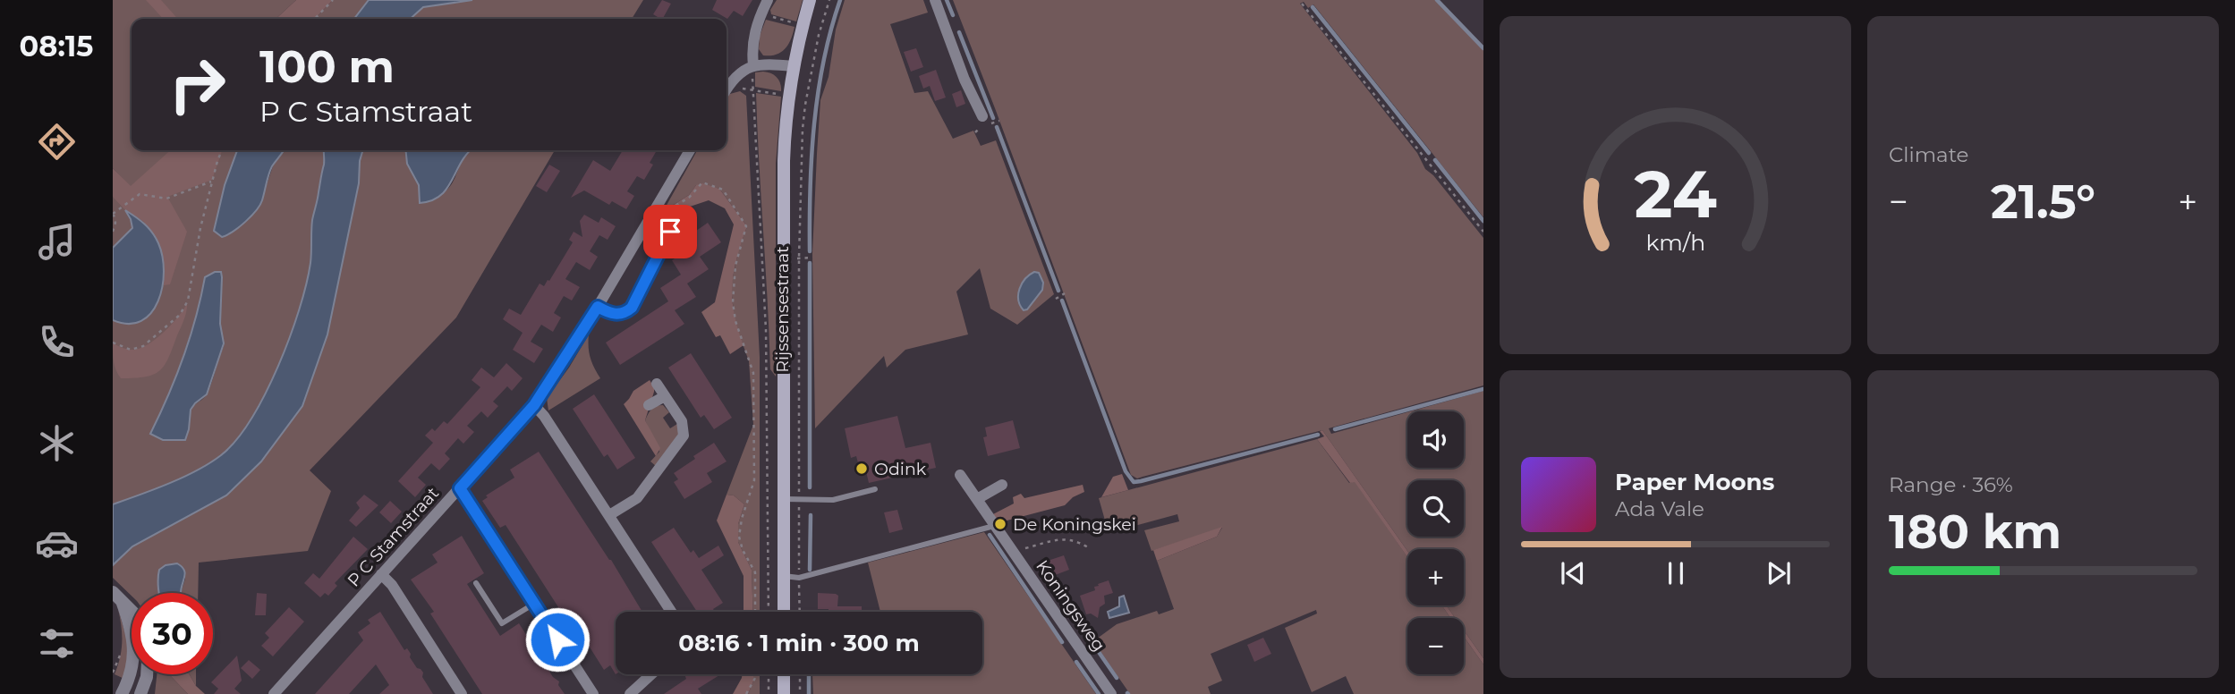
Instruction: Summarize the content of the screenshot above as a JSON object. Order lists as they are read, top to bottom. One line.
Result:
{"streets":{"main road":["Rijssensestraat"],"street":["P C Stamstraat","Koningsweg"]},"places":["Odink","De Koningskei"],"page":{"tabs":"08:15","tile":["Climate",["Range · 36%","180 km"]],"turn":["100 m","P C Stamstraat"],"heat":["−","21.5°","+"],"map_buttons":["+","−"],"song":["Paper Moons","Ada Vale"],"limit":"30","trip":"08:16 · 1 min · 300 m","gauge":["24","km/h"]}}
